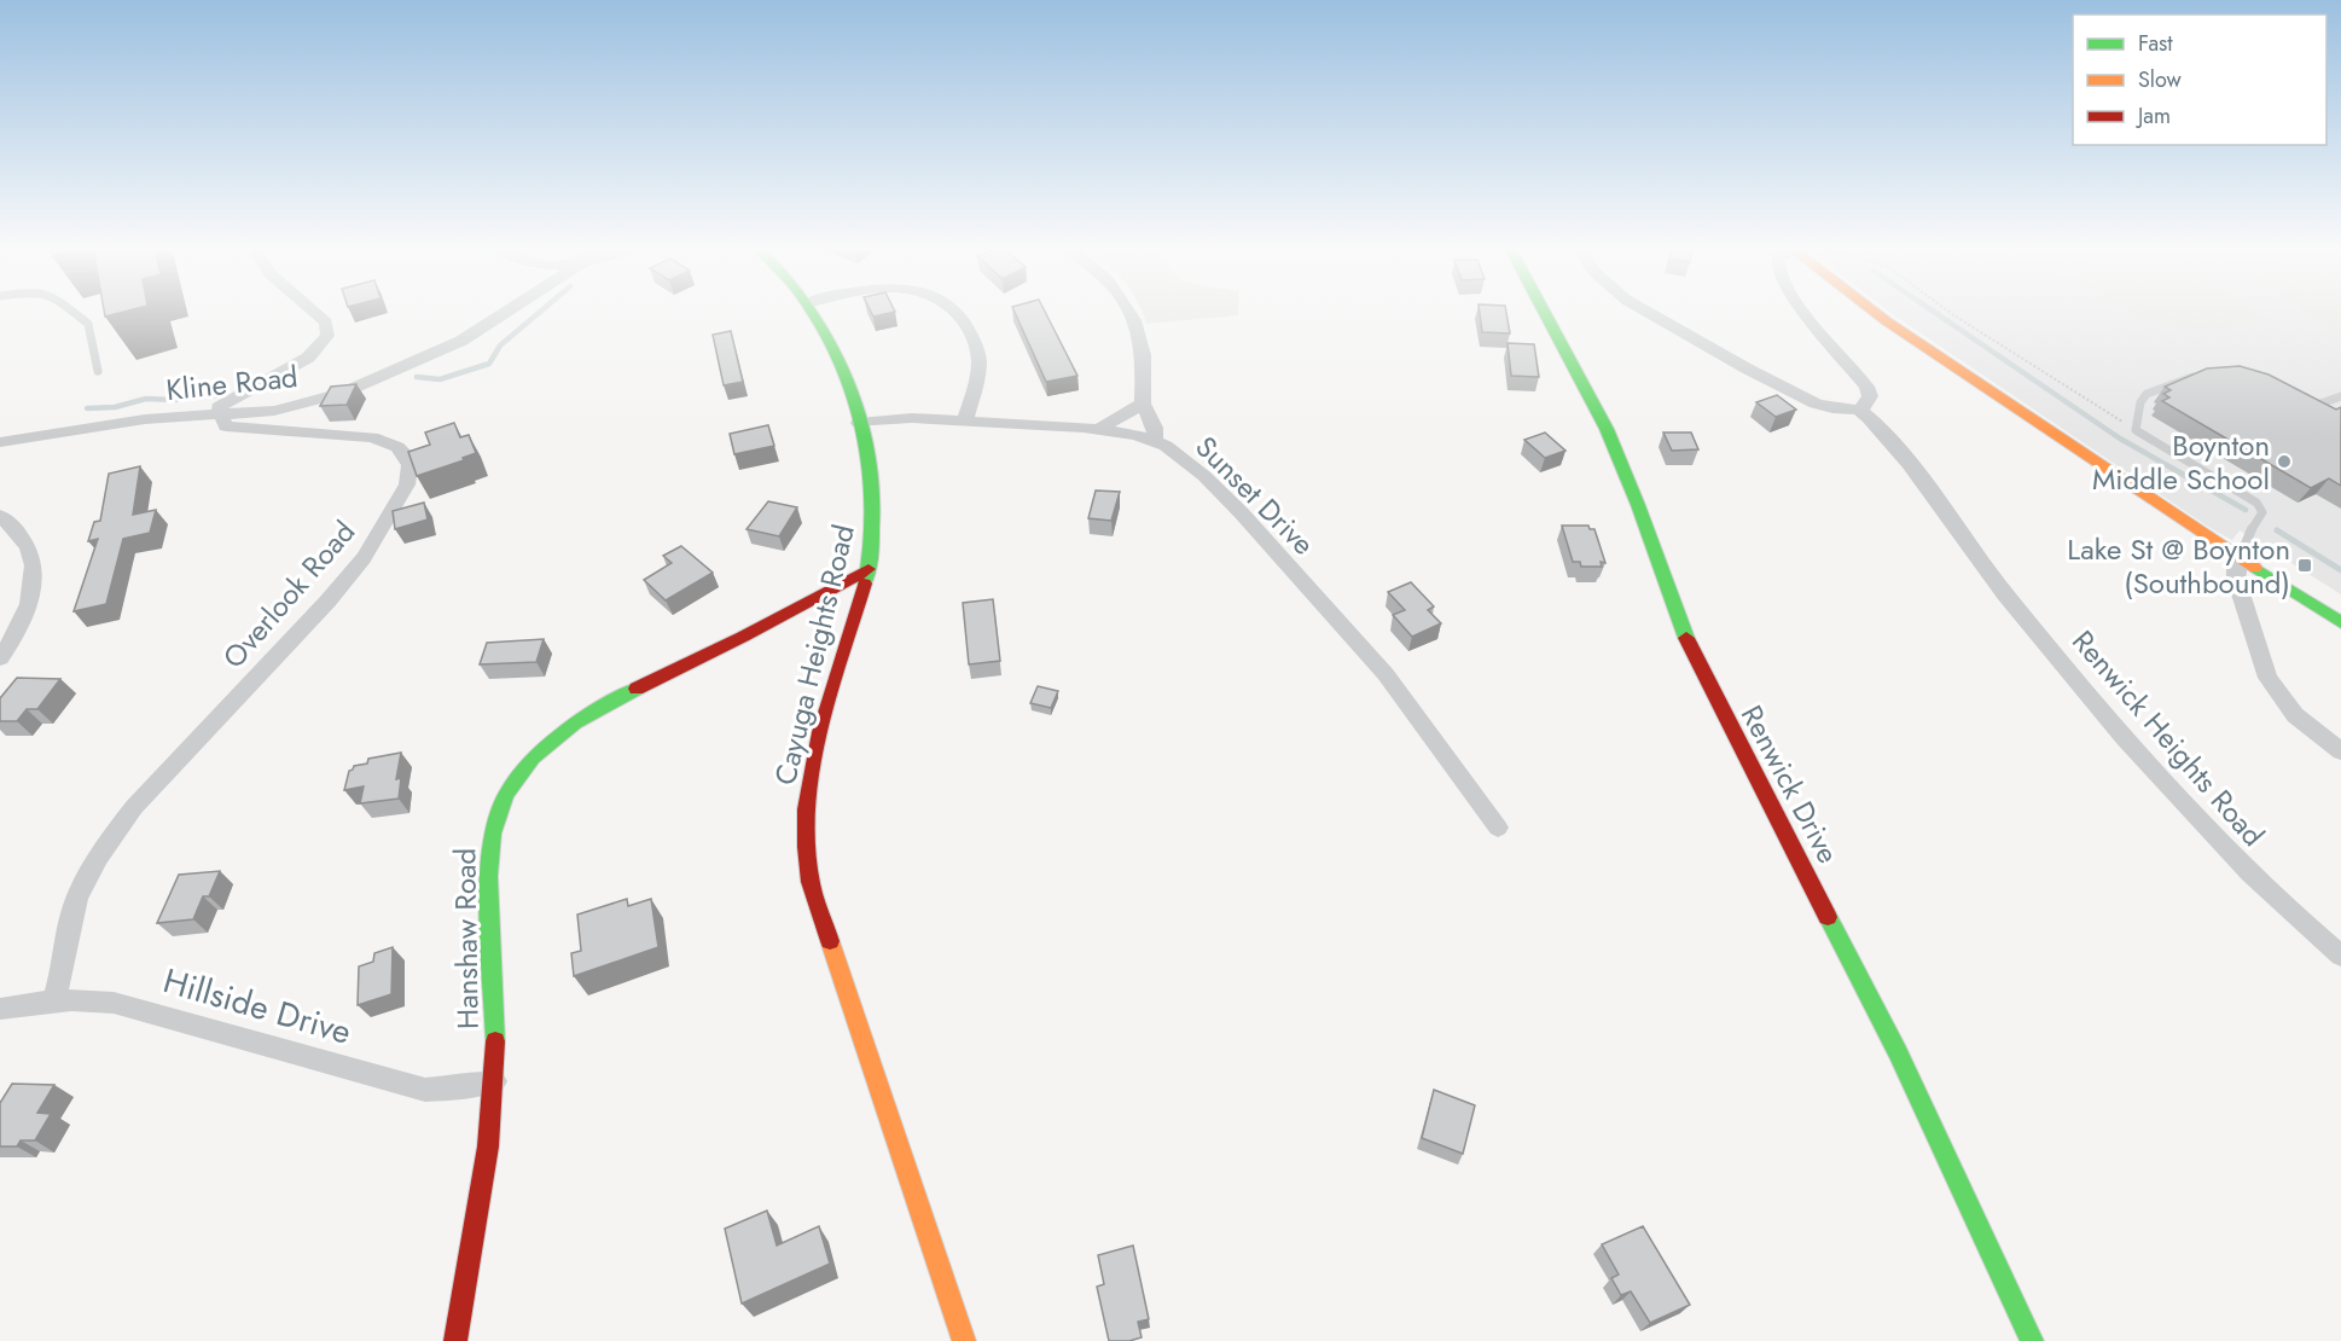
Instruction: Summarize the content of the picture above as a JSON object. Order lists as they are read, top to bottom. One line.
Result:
{"streets":{"street":["Kline Road","Sunset Drive","Overlook Road","Cayuga Heights Road","Renwick Heights Road","Renwick Drive","Hanshaw Road","Hillside Drive"]},"crossings":[["Kline Road","Overlook Road"],["Sunset Drive","Cayuga Heights Road"],["Overlook Road","Hillside Drive"],["Cayuga Heights Road","Hanshaw Road"],["Hanshaw Road","Hillside Drive"]],"places":{"other":["Boynton Middle School"],"transit":["Lake St @ Boynton (Southbound)"]},"legend":["Fast","Slow","Jam"]}
